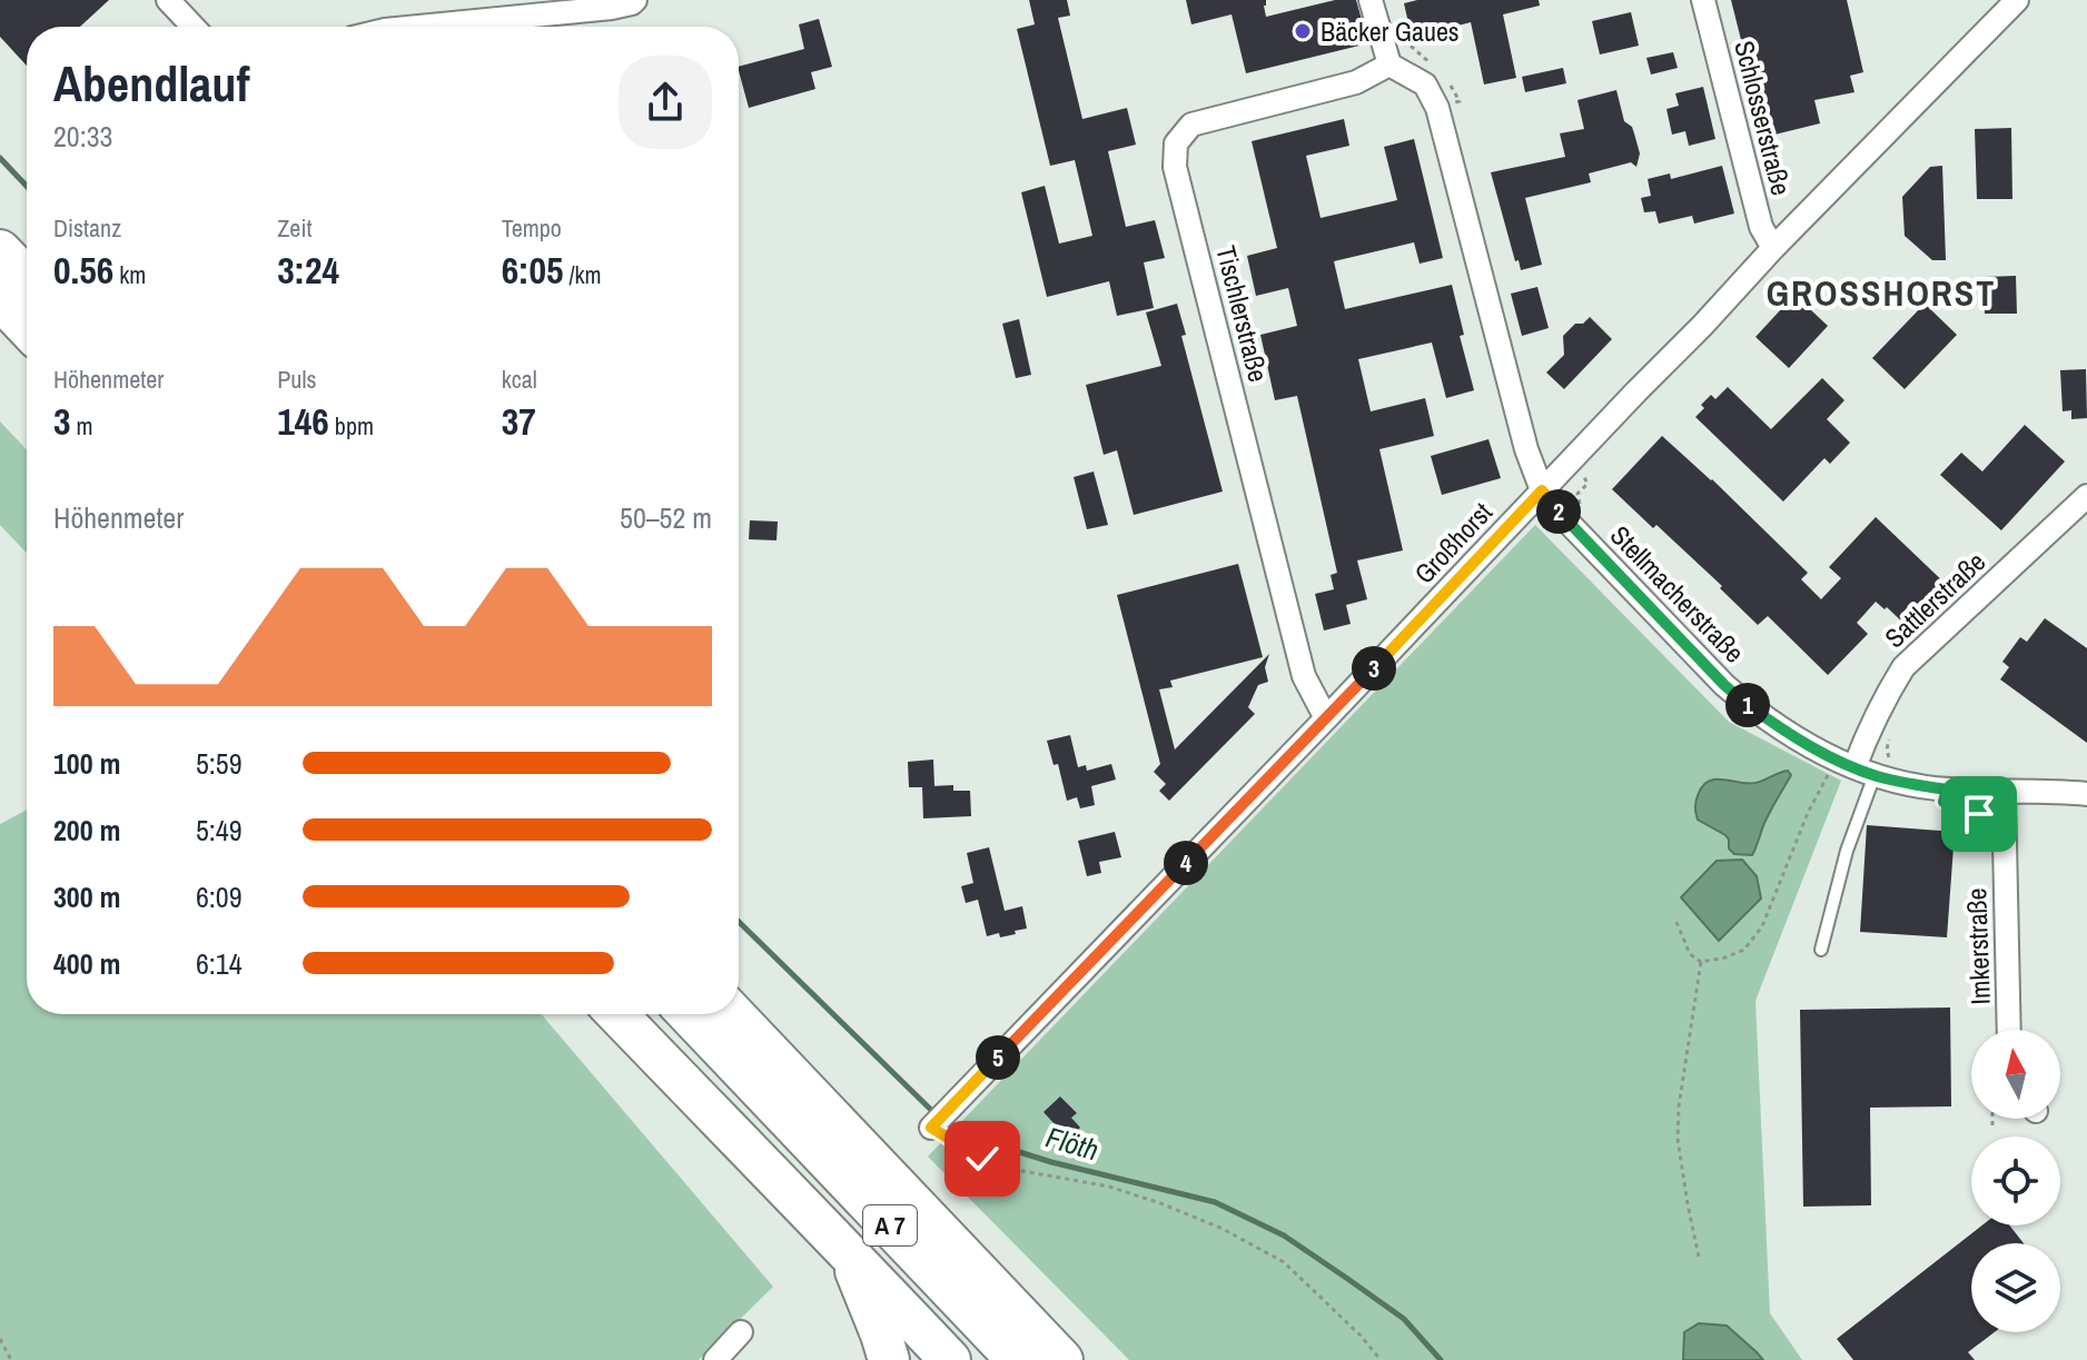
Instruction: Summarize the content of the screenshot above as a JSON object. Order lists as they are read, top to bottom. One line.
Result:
{"streets":{"highway":["A 7"],"street":["Schlosserstraße","Tischlerstraße","Großhorst","Stellmacherstraße","Sattlerstraße","Imkerstraße"]},"crossings":[["Schlosserstraße","Großhorst"],["Tischlerstraße","Großhorst"],["Großhorst","Stellmacherstraße"],["Stellmacherstraße","Sattlerstraße"],["Stellmacherstraße","Imkerstraße"]],"districts":["GROSSHORST"],"water":["Flöth"],"places":["Bäcker Gaues"],"north":"top","page":{"heading":["Abendlauf","20:33"],"stats":[["Distanz","0.56 km"],["Zeit","3:24"],["Tempo","6:05 /km"],["Höhenmeter","3 m"],["Puls","146 bpm"],["kcal","37"]],"chart":["Höhenmeter","50–52 m"],"pins":["2","3","1","4","5"],"list":[{"name":"100 m","note":"5:59"},{"name":"200 m","note":"5:49"},{"name":"300 m","note":"6:09"},{"name":"400 m","note":"6:14"}]}}
